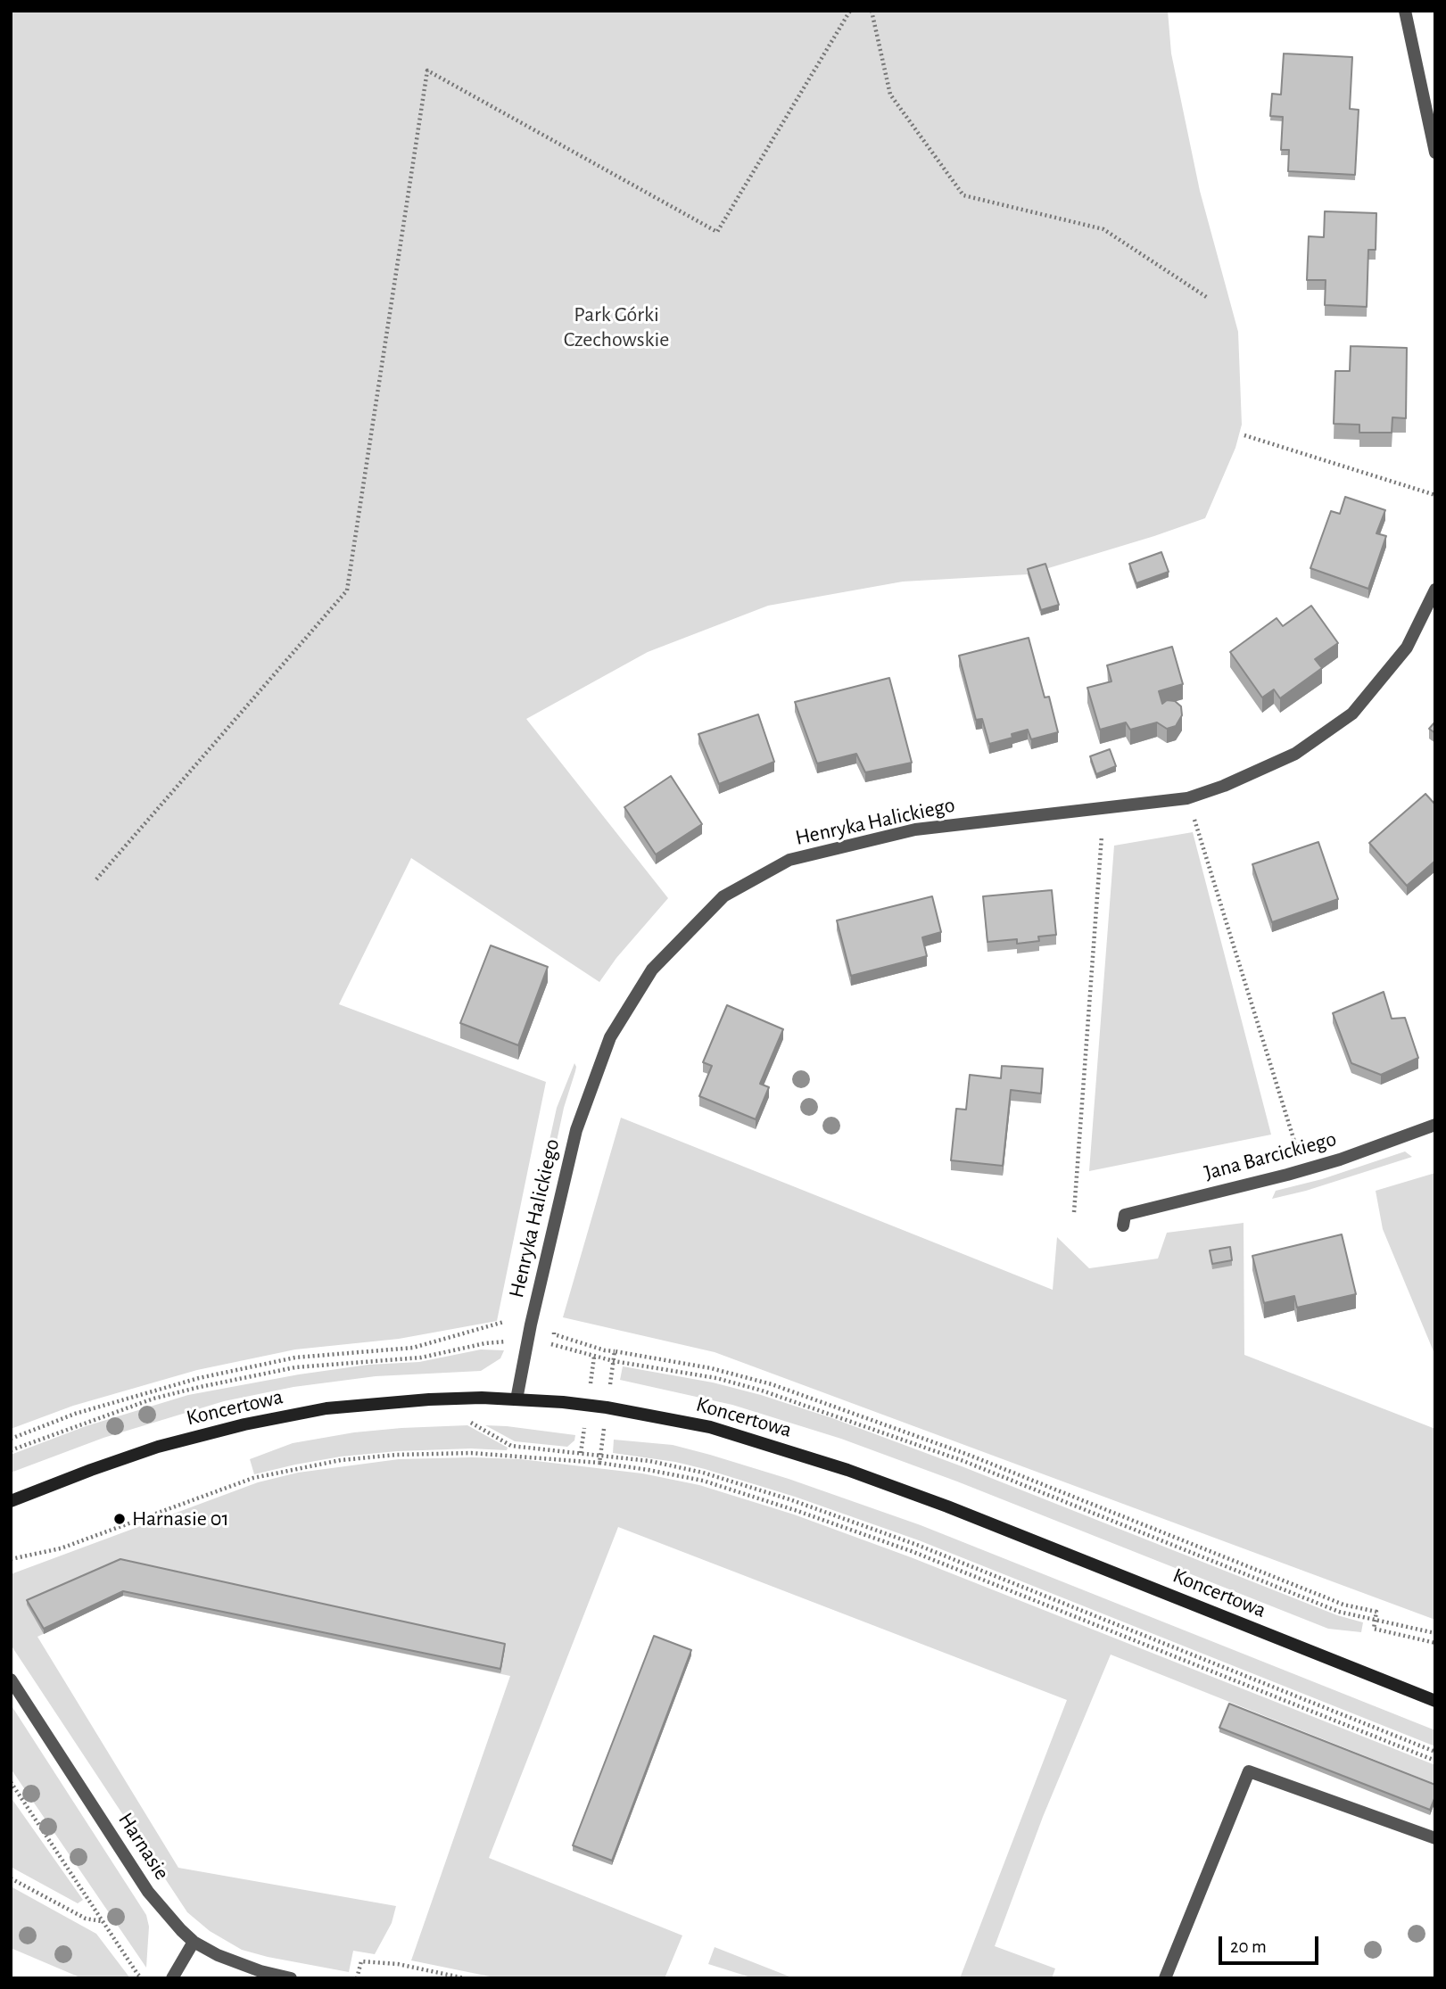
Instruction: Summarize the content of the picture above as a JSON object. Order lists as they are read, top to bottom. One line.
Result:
{"streets":{"street":["Henryka Halickiego","Jana Barcickiego","Koncertowa","Harnasie"]},"crossings":[["Henryka Halickiego","Koncertowa"]],"parks":["Park Górki Czechowskie"],"places":["Harnasie 01"],"scale_bar":"20 m"}
